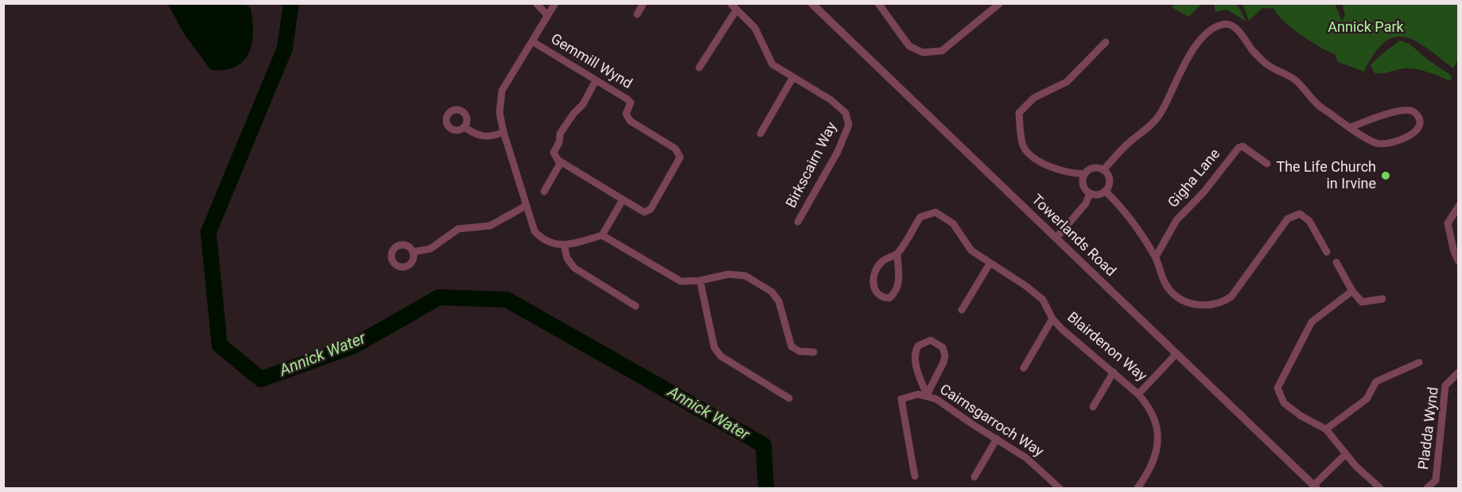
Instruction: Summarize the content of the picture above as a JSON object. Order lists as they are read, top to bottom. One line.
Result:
{"streets":{"street":["Gemmill Wynd","Birkscairn Way","Gigha Lane","Towerlands Road","Blairdenon Way","Cairnsgarroch Way","Pladda Wynd"]},"crossings":[["Towerlands Road","Blairdenon Way"]],"water":["Annick Water"],"parks":["Annick Park"],"places":["The Life Church in Irvine"]}
